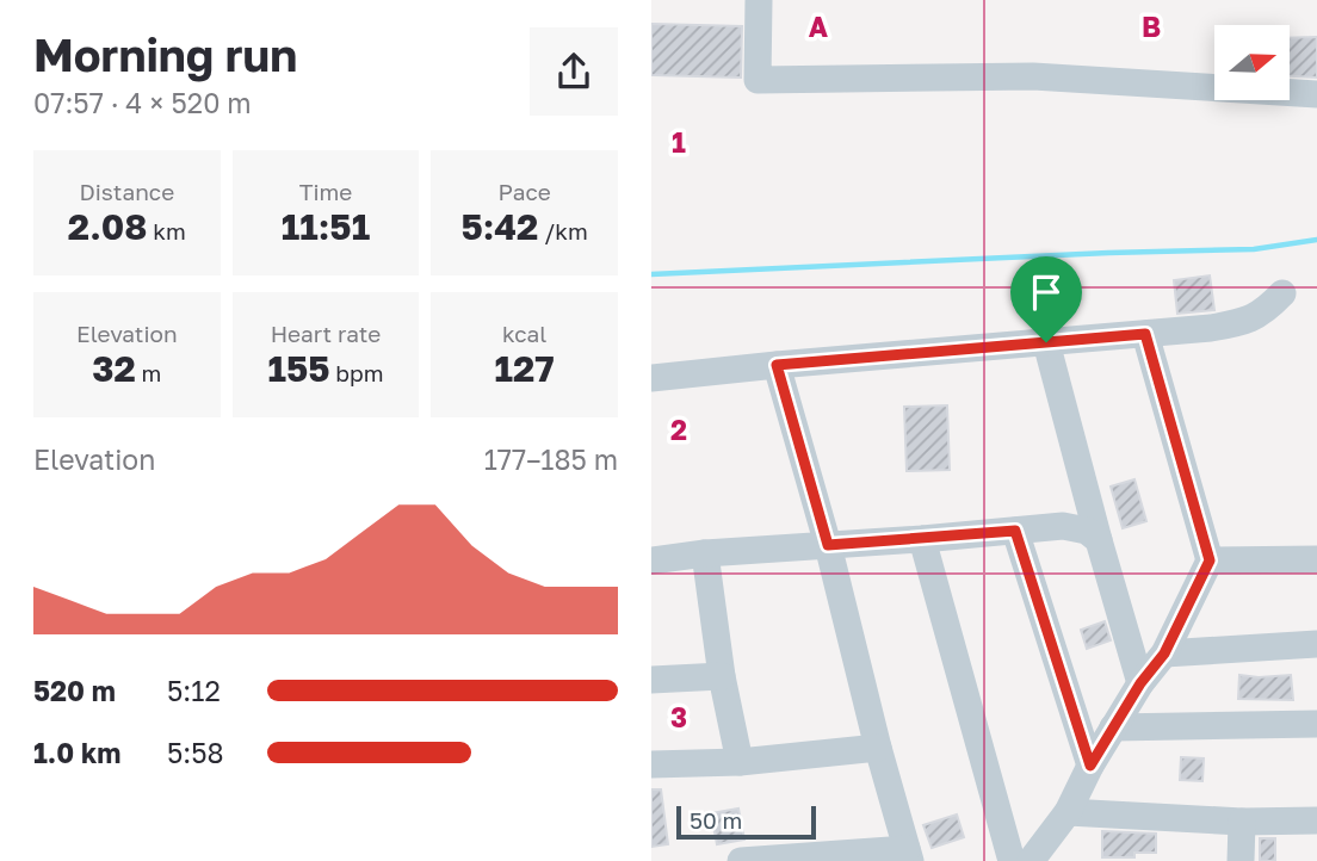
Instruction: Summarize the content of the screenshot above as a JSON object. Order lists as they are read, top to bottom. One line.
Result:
{"scale_bar":"50 m","north":"right","page":{"heading":["Morning run","07:57 · 4 × 520 m"],"stats":[["Distance","2.08 km"],["Time","11:51"],["Pace","5:42 /km"],["Elevation","32 m"],["Heart rate","155 bpm"],["kcal","127"]],"chart":["Elevation","177–185 m"],"list":[{"name":"520 m","note":"5:12"},{"name":"1.0 km","note":"5:58"}],"scale":"50 m"},"grid":{"columns":["A","B"],"rows":["1","2","3"]}}
